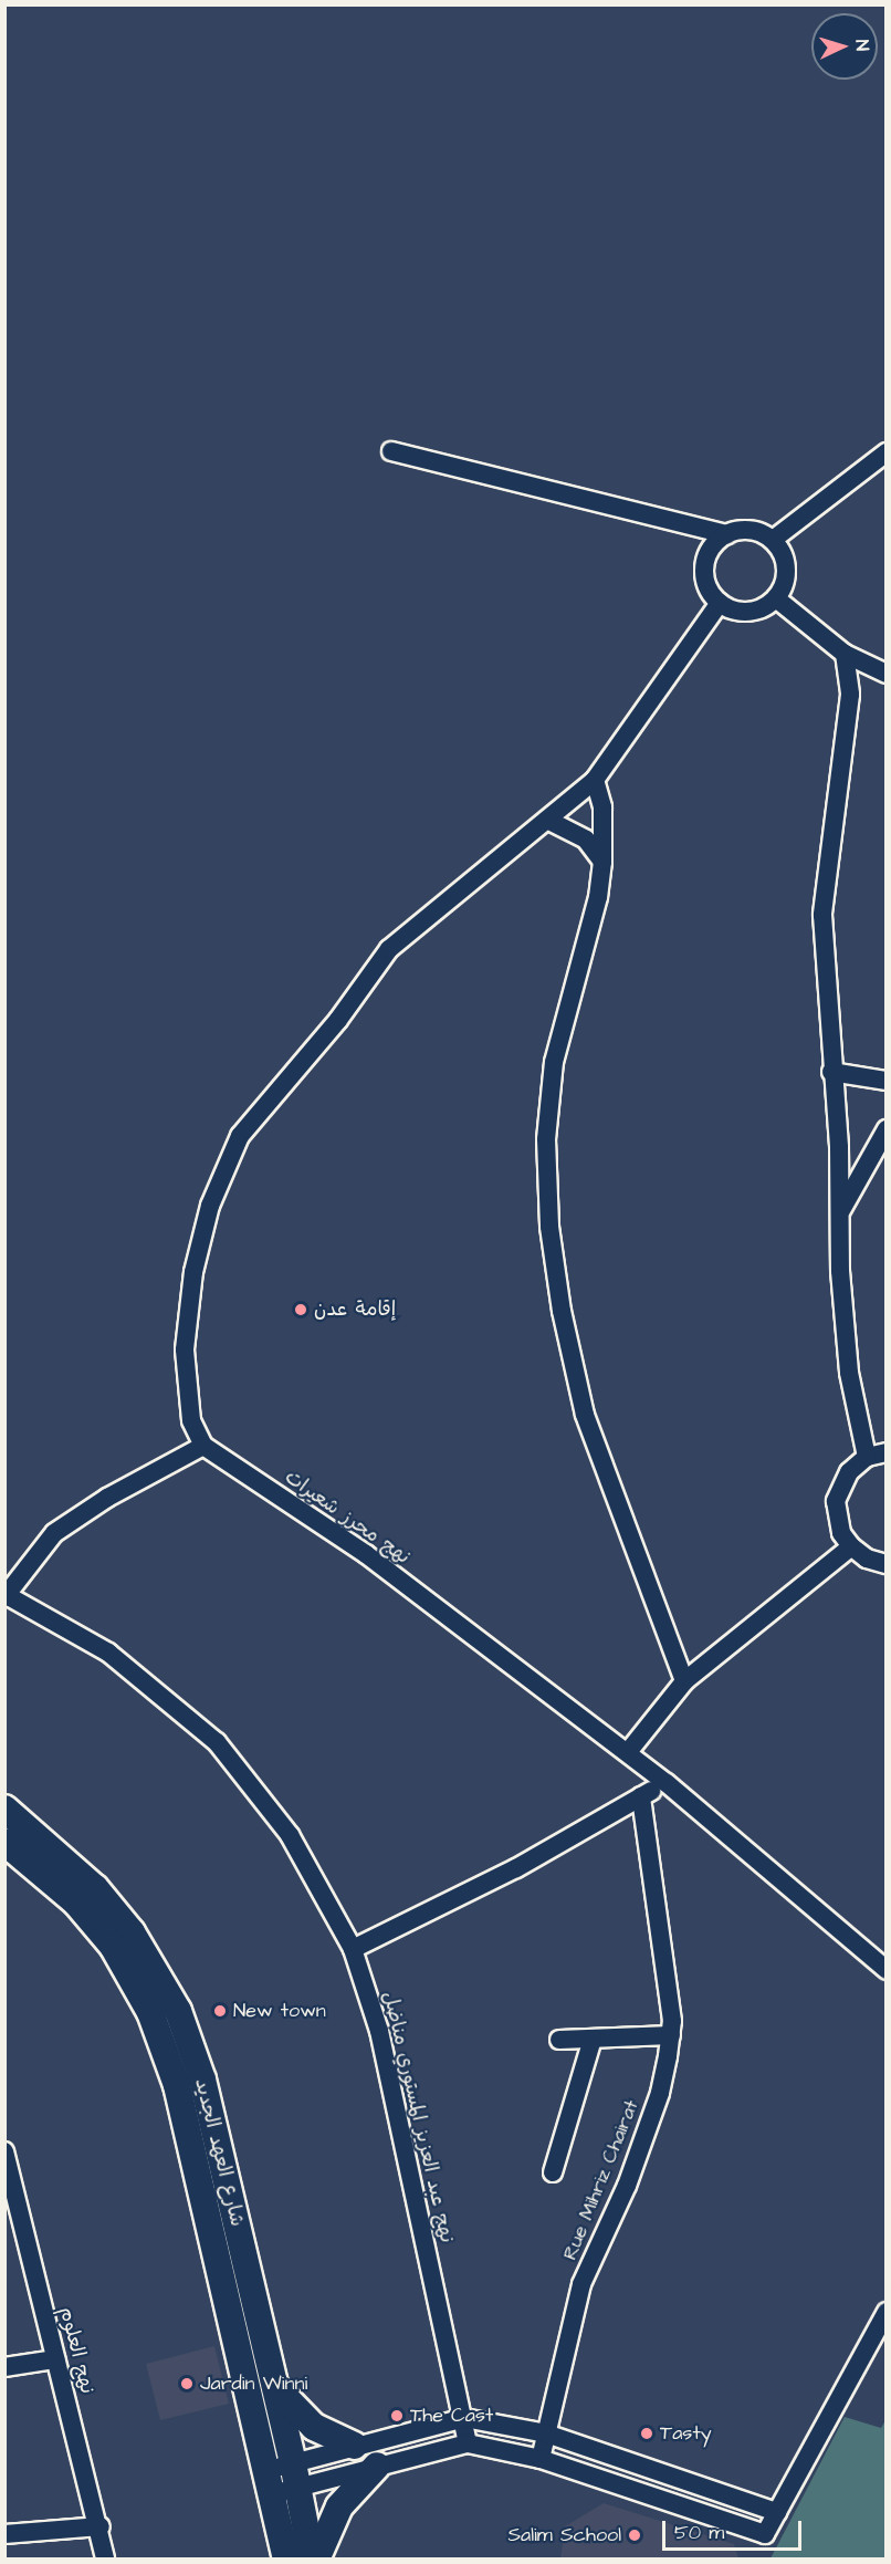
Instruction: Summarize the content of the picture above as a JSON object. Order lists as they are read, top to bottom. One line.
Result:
{"streets":{"main road":["شارع العهد الجديد"],"street":["نهج محرز شعيرات","نهج عبد العزيز المستوري مناضل","Rue Mihriz Chairat","نهج العلوم"]},"places":["إقامة عدن","New town","Jardin Winni","The Cast","Tasty","Salim School"],"scale_bar":"50 m","north":"right"}
